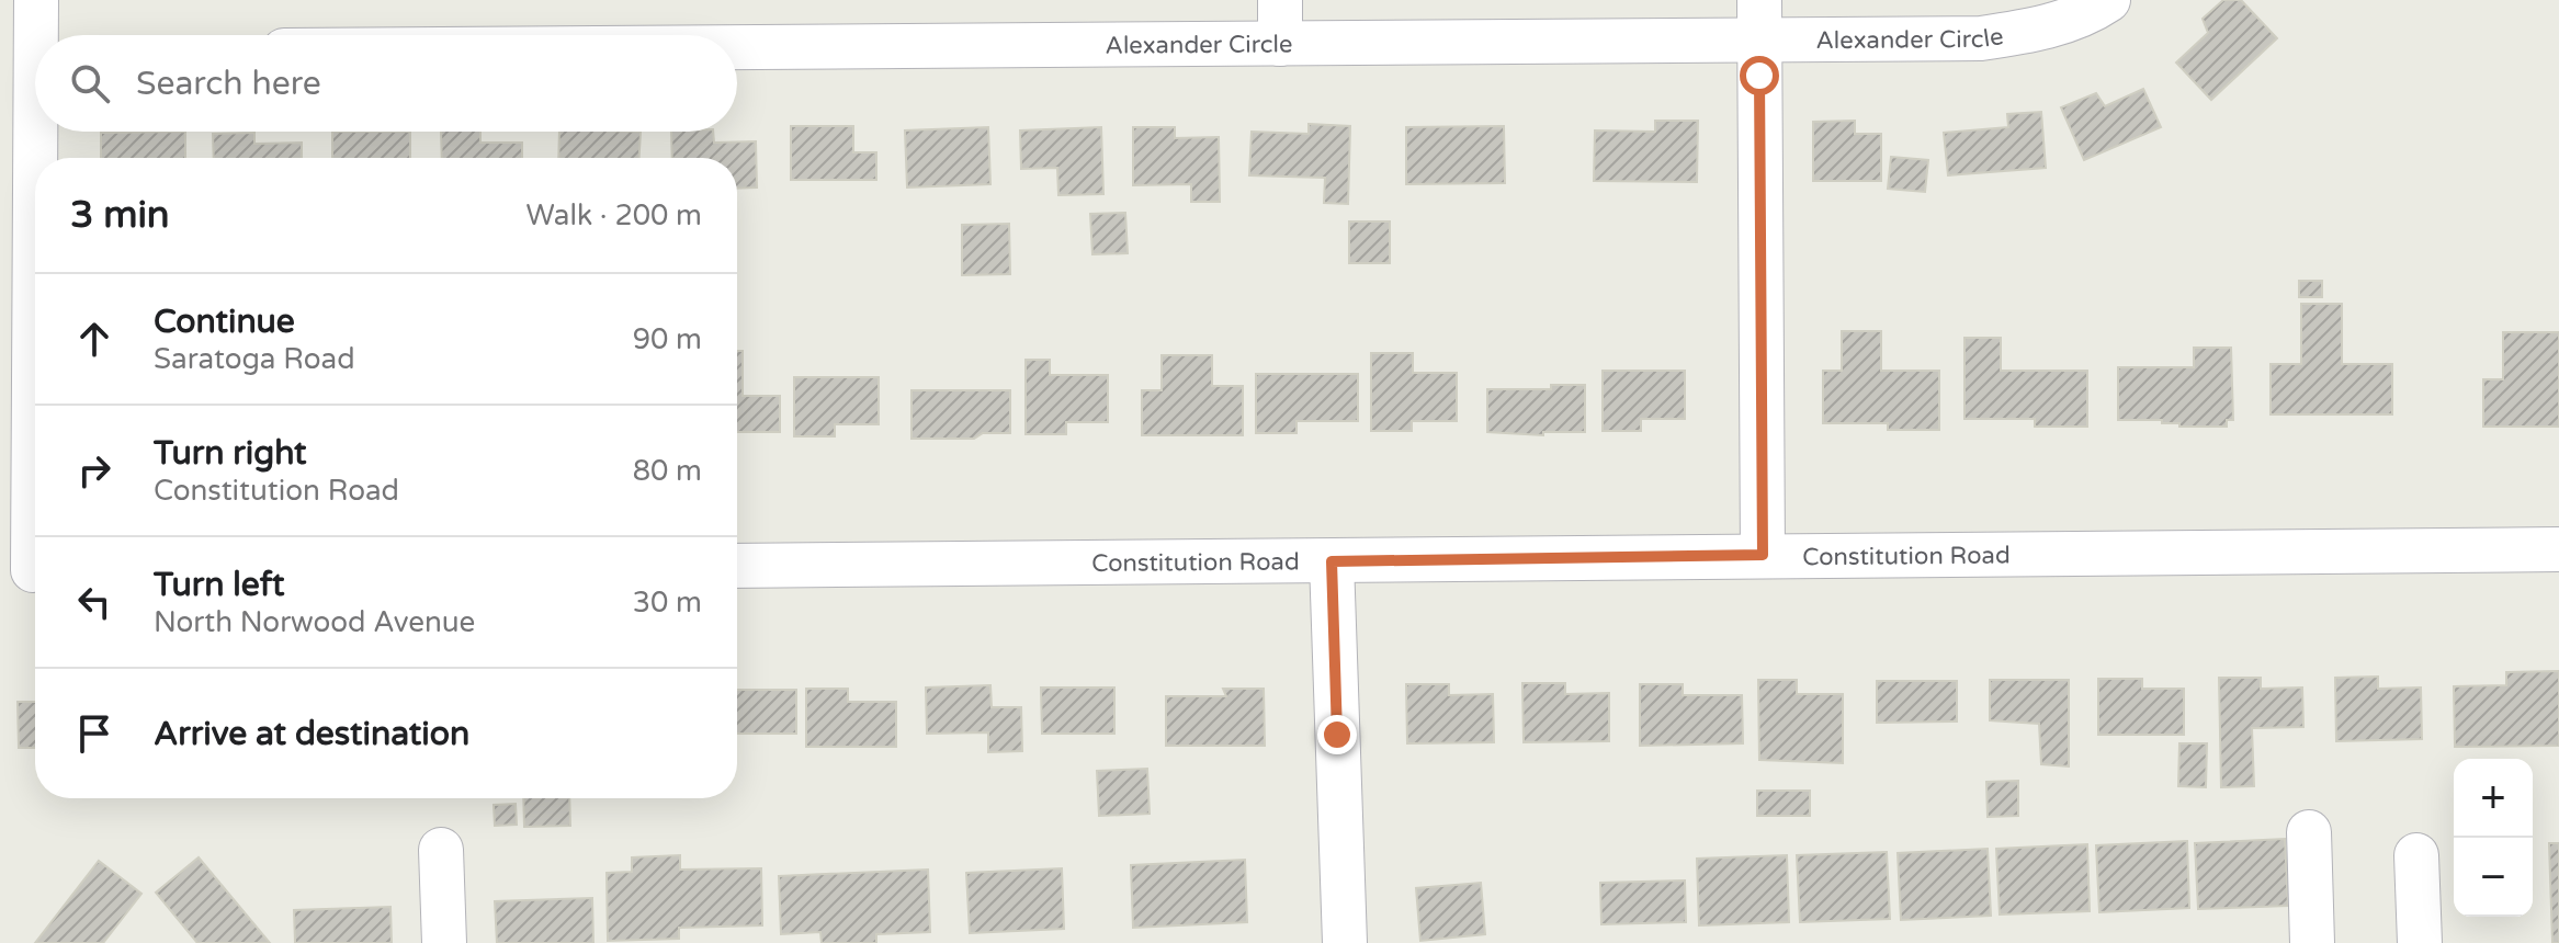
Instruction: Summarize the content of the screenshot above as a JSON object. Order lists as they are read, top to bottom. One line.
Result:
{"streets":{"street":["Alexander Circle","Constitution Road"]},"page":{"search":"Search here","heading":["3 min","Walk · 200 m"],"list":[["Continue","Saratoga Road","90 m"],["Turn right","Constitution Road","80 m"],["Turn left","North Norwood Avenue","30 m"],"Arrive at destination"],"map_buttons":["+","−"]}}
